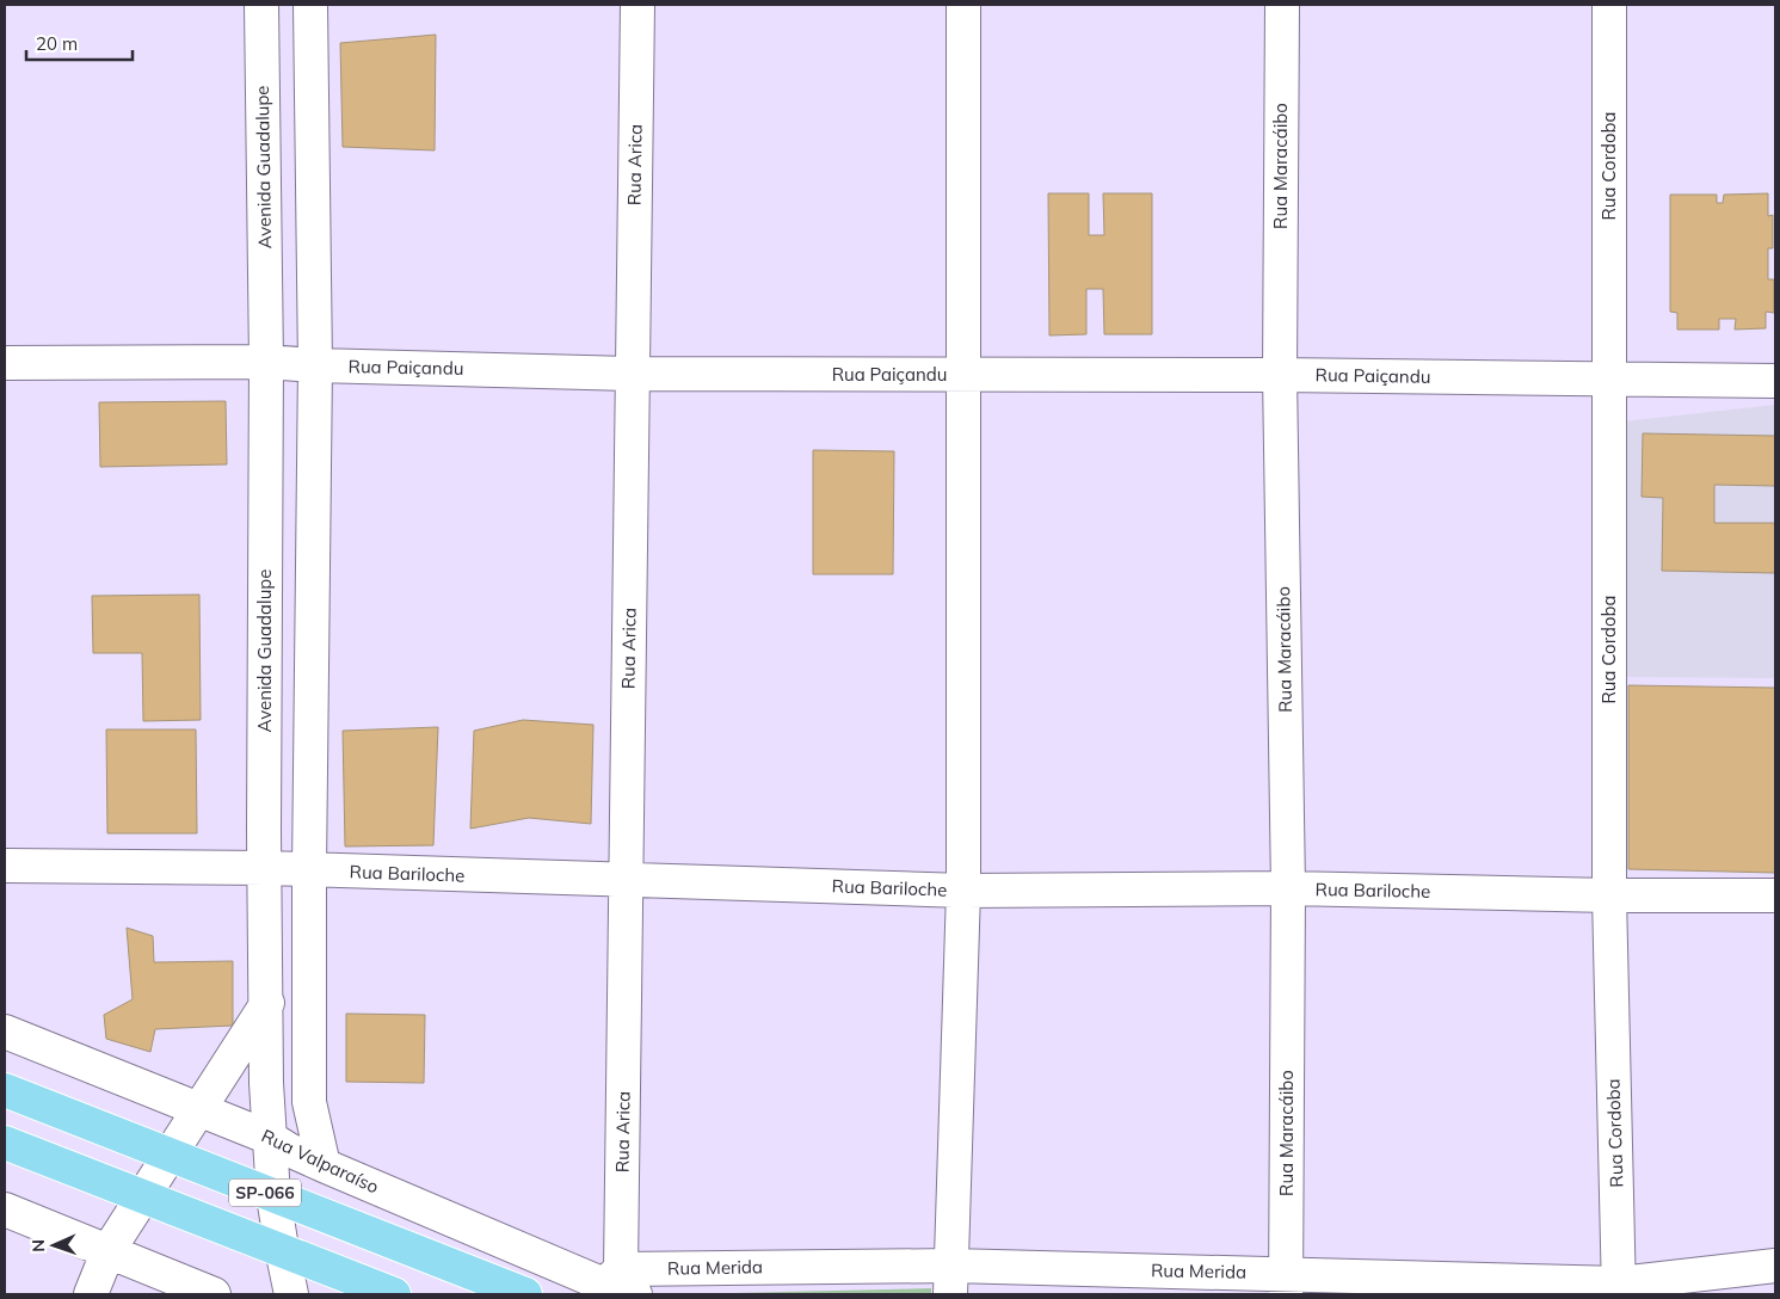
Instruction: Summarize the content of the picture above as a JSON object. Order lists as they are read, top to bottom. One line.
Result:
{"streets":{"main road":["SP-066"],"street":["Rua Arica","Rua Maracáibo","Rua Cordoba","Avenida Guadalupe","Rua Paiçandu","Rua Bariloche","Rua Valparaíso","Rua Merida"]},"crossings":[["Rua Arica","Rua Paiçandu"],["Rua Arica","Rua Bariloche"],["Rua Arica","Rua Valparaíso"],["Rua Arica","Rua Merida"],["Rua Maracáibo","Rua Paiçandu"],["Rua Maracáibo","Rua Bariloche"],["Rua Maracáibo","Rua Merida"],["Rua Cordoba","Rua Paiçandu"],["Rua Cordoba","Rua Bariloche"],["Rua Cordoba","Rua Merida"],["Avenida Guadalupe","Rua Paiçandu"],["Avenida Guadalupe","Rua Bariloche"],["Avenida Guadalupe","Rua Valparaíso"],["Avenida Guadalupe","SP-066"],["Rua Valparaíso","Rua Merida"]],"scale_bar":"20 m","north":"left"}
